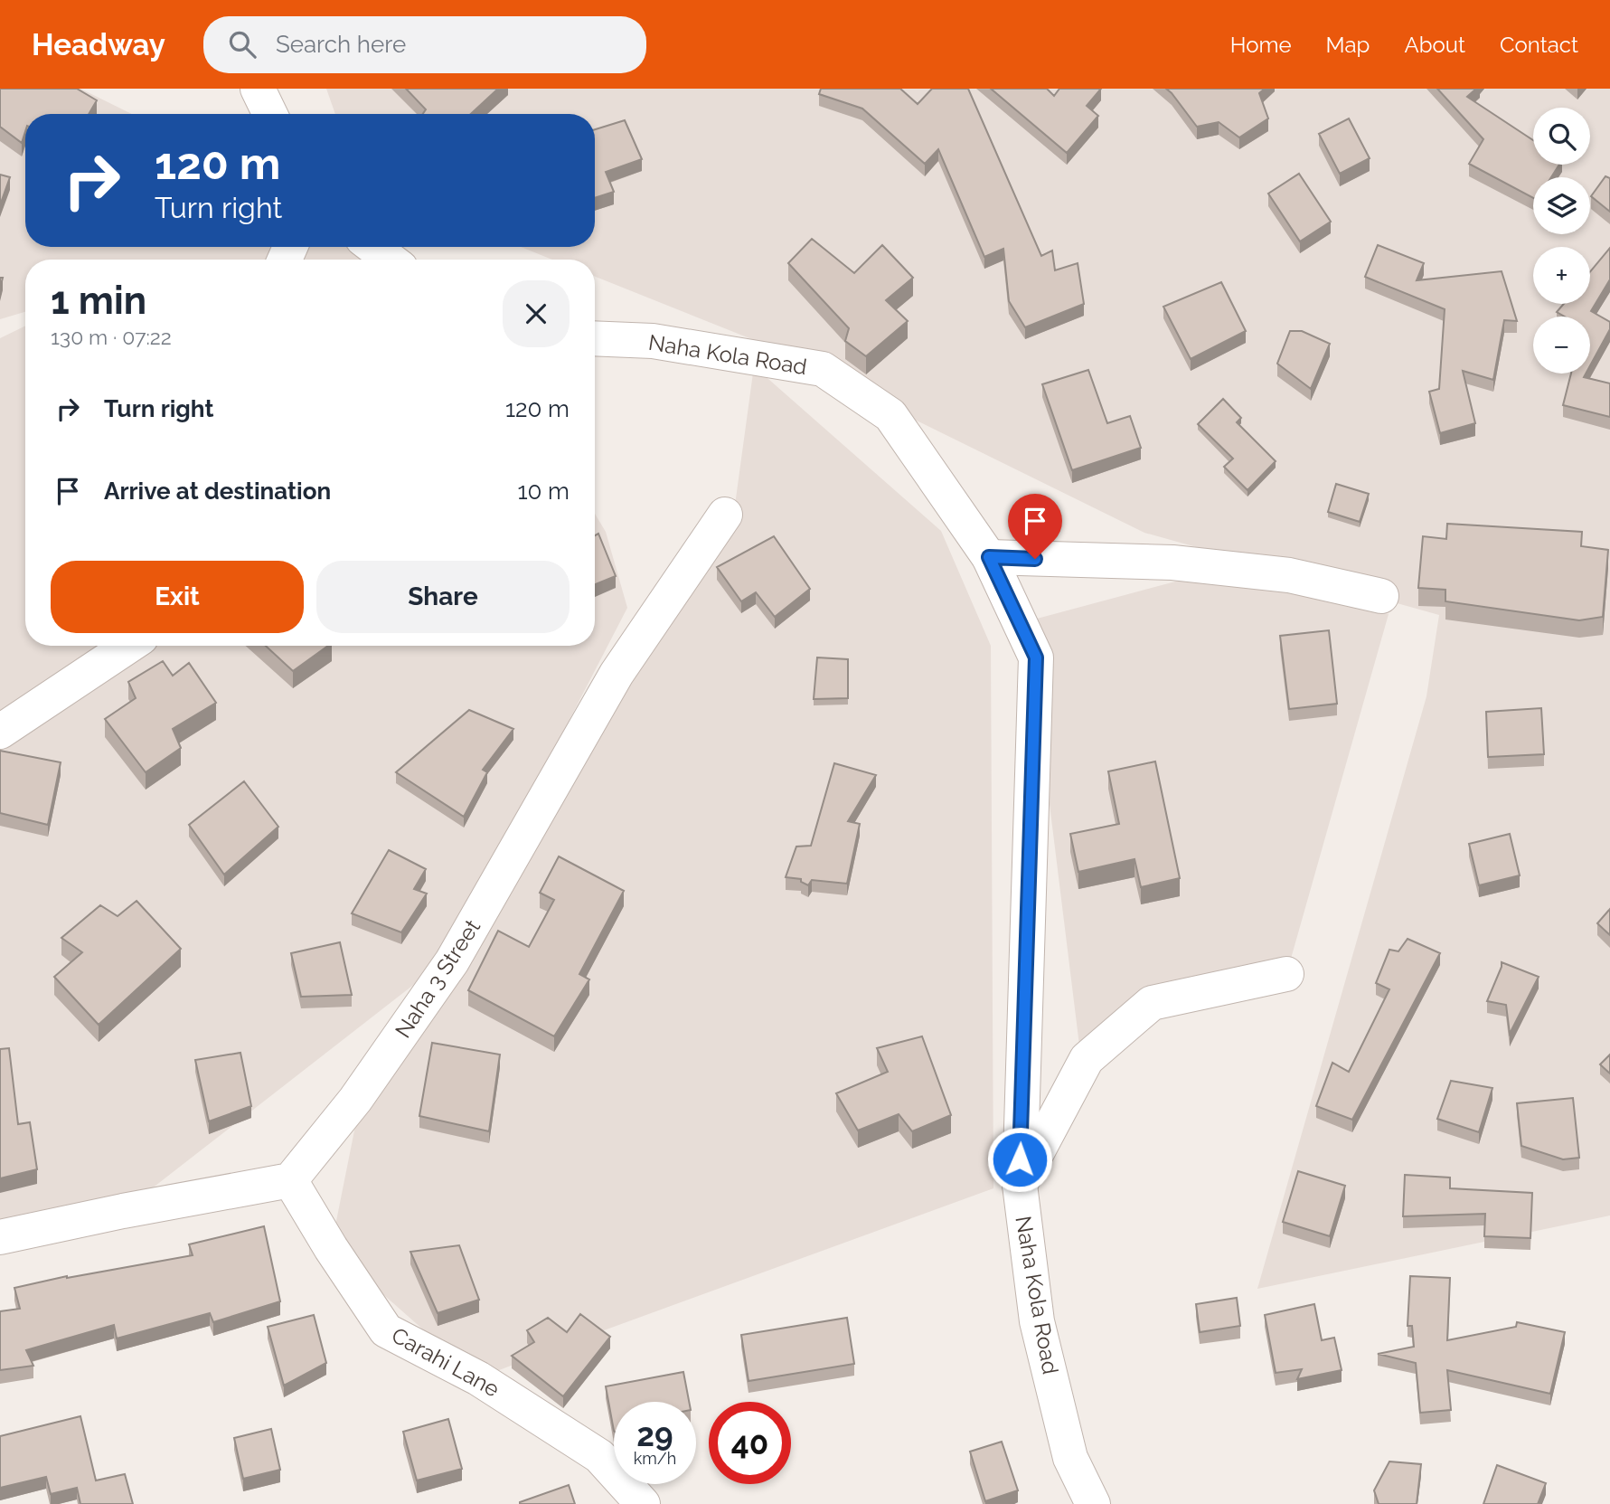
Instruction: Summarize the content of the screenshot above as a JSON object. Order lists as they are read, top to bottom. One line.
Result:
{"streets":{"street":["Naha Kola Road","Naha 3 Street","Carahi Lane"]},"crossings":[["Naha 3 Street","Carahi Lane"]],"page":{"header":"Headway","search":"Search here","nav":["Home","Map","About","Contact"],"map_buttons":["+","−"],"turn":["120 m","Turn right"],"heading":["1 min","130 m · 07:22"],"list":[{"name":"Turn right","value":"120 m"},{"name":"Arrive at destination","value":"10 m"}],"buttons":["Exit","Share"],"speed":"29 km/h","limit":"40"}}
